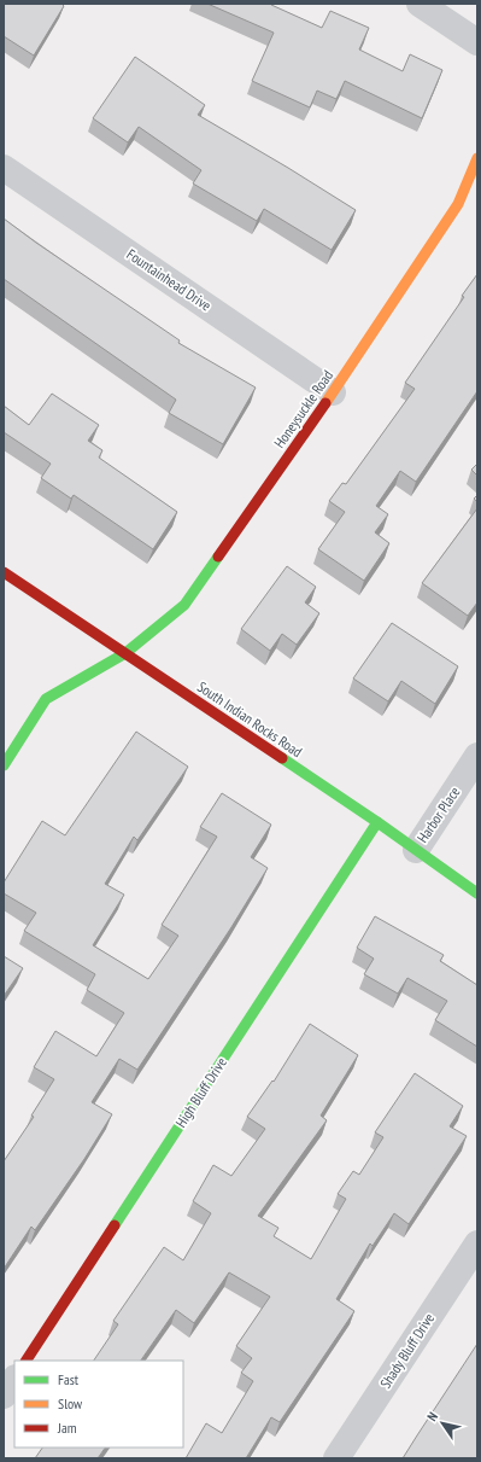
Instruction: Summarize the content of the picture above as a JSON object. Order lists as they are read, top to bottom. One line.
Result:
{"streets":{"street":["Fountainhead Drive","Honeysuckle Road","South Indian Rocks Road","Harbor Place","High Bluff Drive","Shady Bluff Drive"]},"crossings":[["Fountainhead Drive","Honeysuckle Road"],["Honeysuckle Road","South Indian Rocks Road"],["South Indian Rocks Road","Harbor Place"],["South Indian Rocks Road","High Bluff Drive"]],"legend":["Fast","Slow","Jam"],"north":"top left"}
